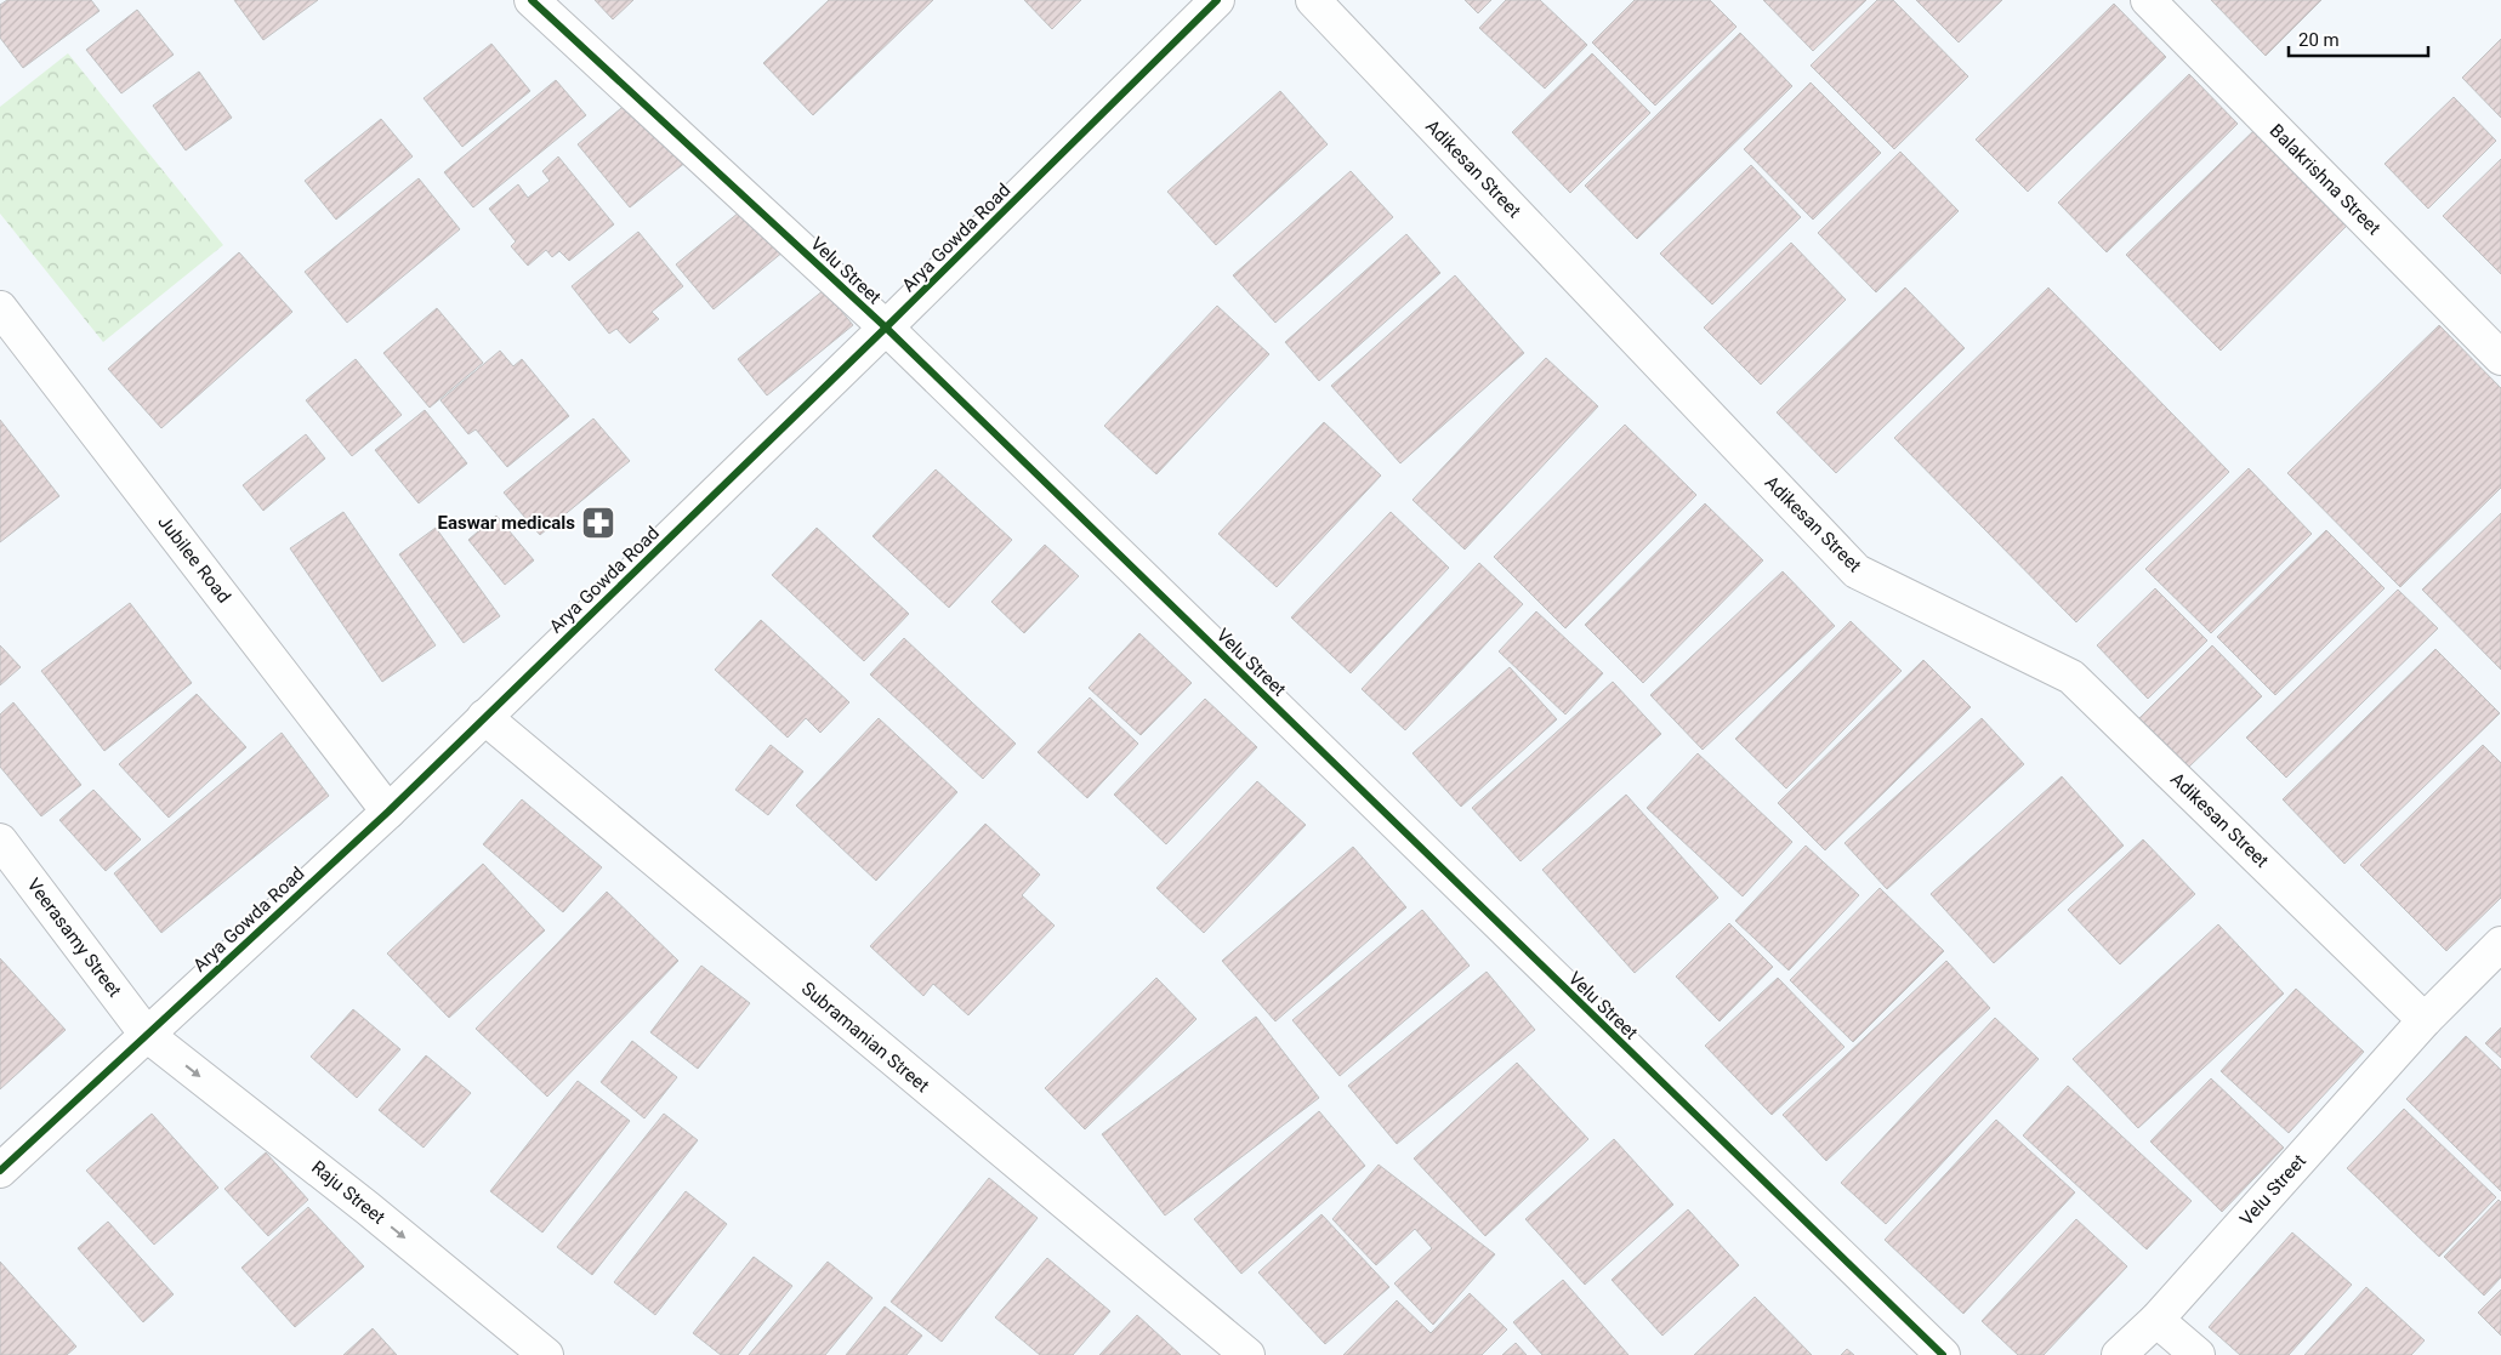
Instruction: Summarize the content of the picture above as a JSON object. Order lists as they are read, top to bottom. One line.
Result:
{"streets":{"street":["Adikesan Street","Balakrishna Street","Arya Gowda Road","Velu Street","Jubilee Road","Veerasamy Street","Subramanian Street","Raju Street"]},"crossings":[["Adikesan Street","Velu Street"],["Arya Gowda Road","Velu Street"],["Arya Gowda Road","Jubilee Road"],["Arya Gowda Road","Veerasamy Street"],["Arya Gowda Road","Subramanian Street"],["Arya Gowda Road","Raju Street"],["Veerasamy Street","Raju Street"]],"one_way":["Raju Street"],"places":{"pharmacy":["Easwar medicals"]},"scale_bar":"20 m"}
